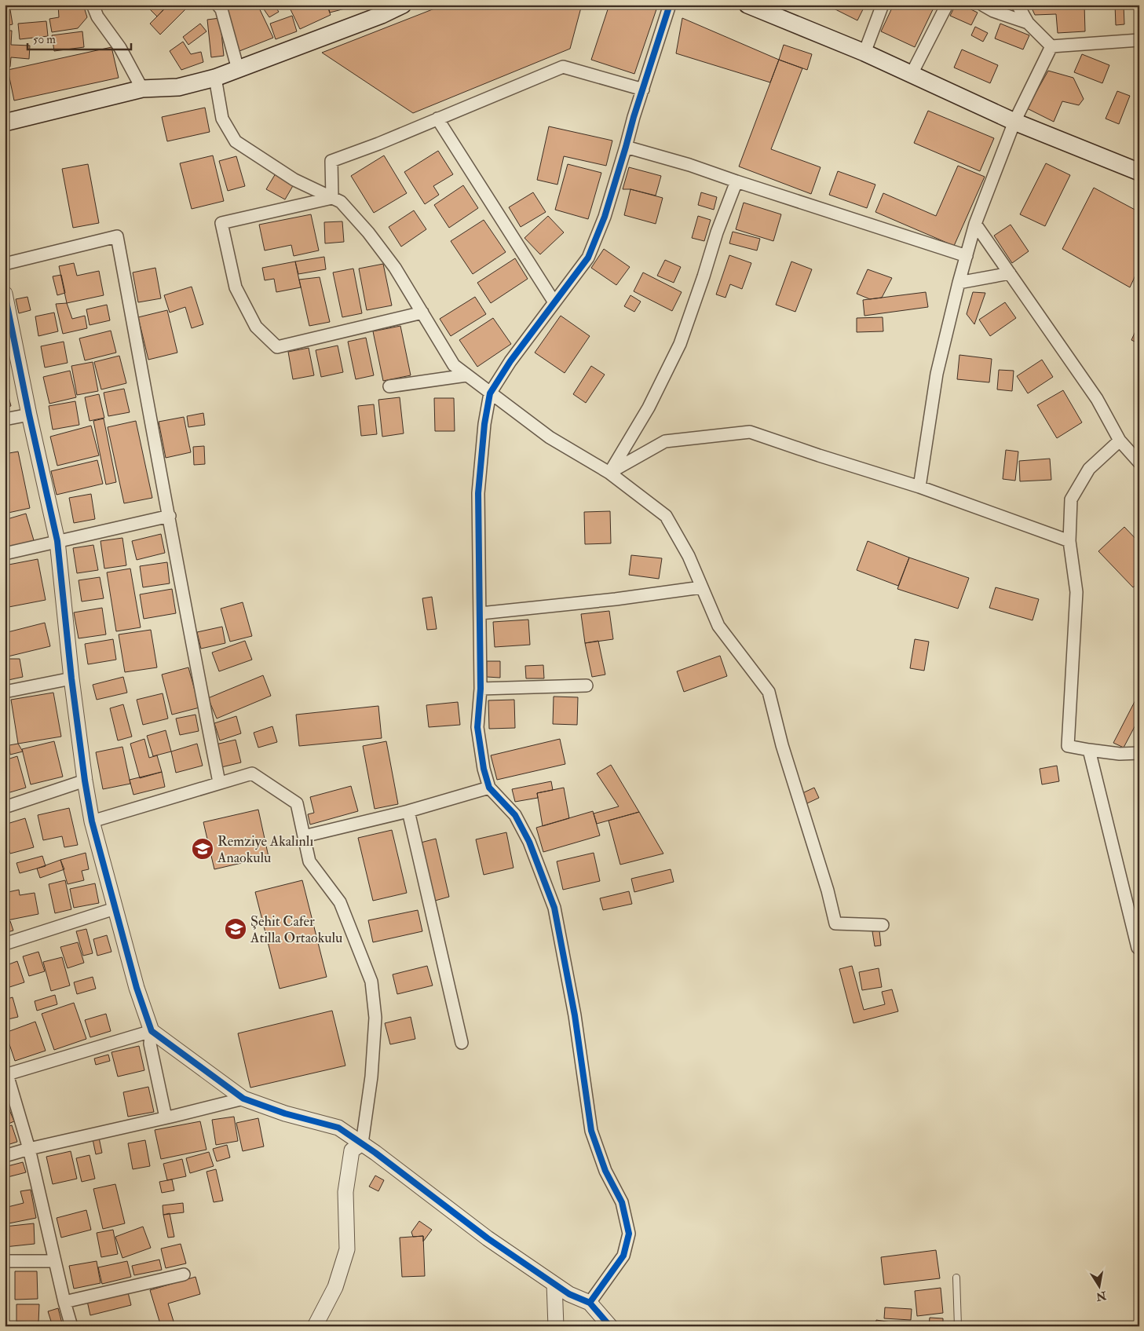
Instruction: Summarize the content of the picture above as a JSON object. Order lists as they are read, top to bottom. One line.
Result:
{"places":{"school or university":["Remziye Akalınlı Anaokulu","Şehit Cafer Atilla Ortaokulu"]},"scale_bar":"50 m","north":"bottom"}
